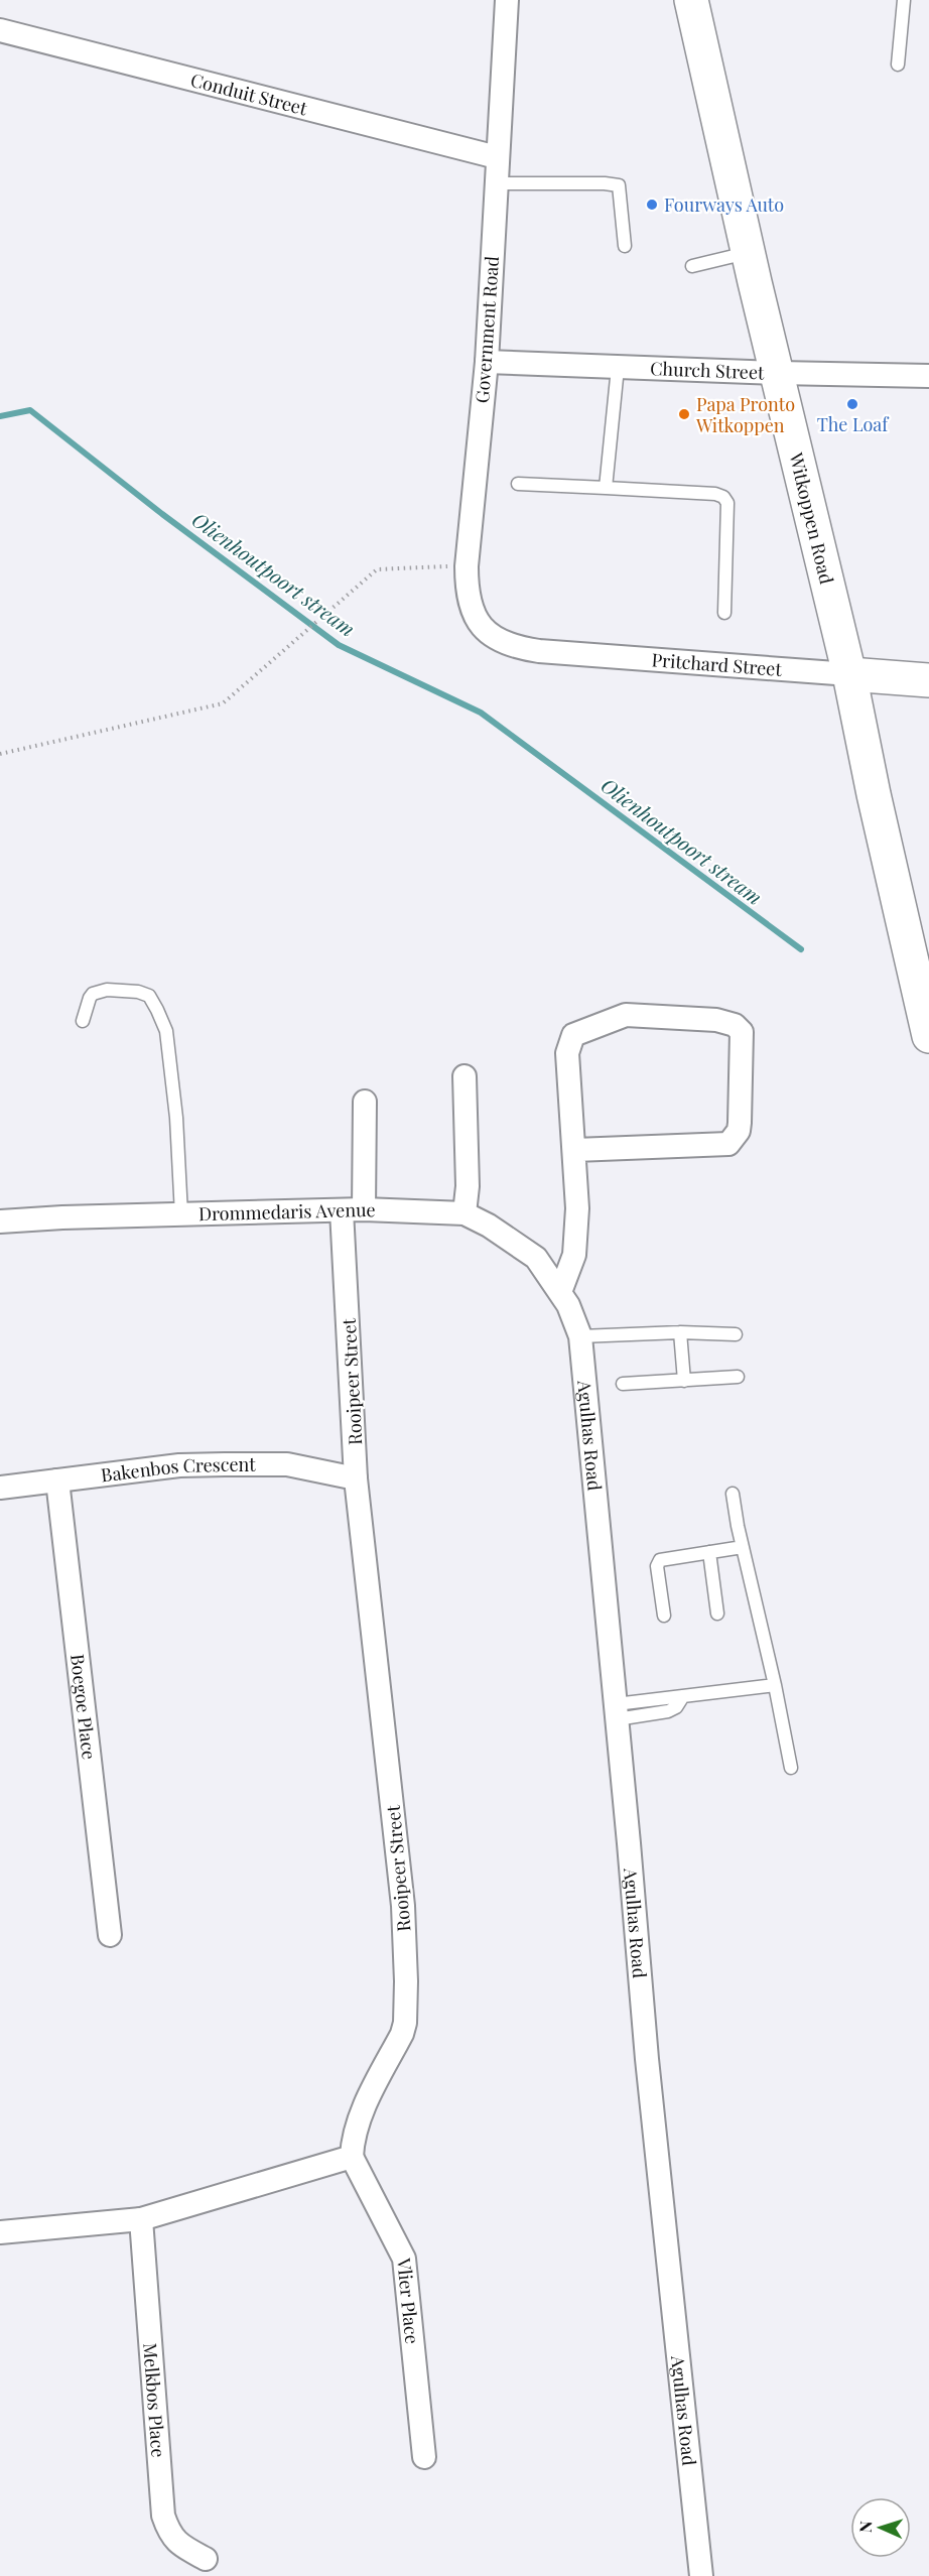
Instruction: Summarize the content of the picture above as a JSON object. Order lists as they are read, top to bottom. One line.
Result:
{"streets":{"main road":["Witkoppen Road","Pritchard Street"],"street":["Conduit Street","Government Road","Church Street","Drommedaris Avenue","Rooipeer Street","Agulhas Road","Bakenbos Crescent","Boegoe Place","Vlier Place","Melkbos Place"]},"crossings":[["Conduit Street","Government Road"],["Government Road","Church Street"],["Government Road","Pritchard Street"],["Church Street","Witkoppen Road"],["Witkoppen Road","Pritchard Street"],["Drommedaris Avenue","Rooipeer Street"],["Drommedaris Avenue","Agulhas Road"],["Rooipeer Street","Bakenbos Crescent"],["Rooipeer Street","Vlier Place"],["Bakenbos Crescent","Boegoe Place"]],"water":["Olienhoutpoort stream"],"places":["Fourways Auto","The Loaf","Papa Pronto Witkoppen"],"north":"left"}
